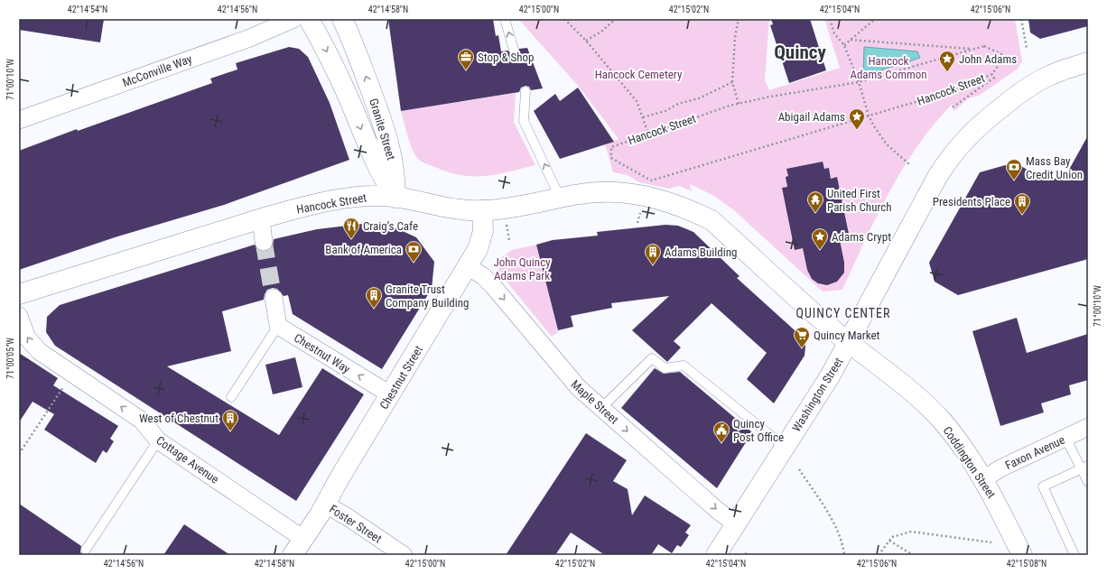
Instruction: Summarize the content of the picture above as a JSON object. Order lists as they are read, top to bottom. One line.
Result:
{"streets":{"main road":["Hancock Street","Granite Street","Chestnut Street","Washington Street","Coddington Street"],"street":["McConville Way","Chestnut Way","Maple Street","Faxon Avenue","Cottage Avenue","Foster Street"]},"crossings":[["Hancock Street","Granite Street"],["Hancock Street","Chestnut Street"],["Hancock Street","Coddington Street"],["Chestnut Way","Chestnut Street"],["Chestnut Street","Maple Street"],["Chestnut Street","Cottage Avenue"],["Chestnut Street","Foster Street"],["Washington Street","Maple Street"],["Washington Street","Coddington Street"],["Faxon Avenue","Coddington Street"]],"one_way":["Chestnut Way","Maple Street","Cottage Avenue"],"districts":["Quincy","QUINCY CENTER"],"parks":["Hancock Adams Common","Hancock Cemetery","John Quincy Adams Park"],"places":{"office":["Stop & Shop"],"place":["John Adams","Abigail Adams","Adams Crypt"],"bank":["Mass Bay Credit Union","Bank of America"],"temple":["United First Parish Church"],"building":["Presidents Place","Adams Building","Granite Trust Company Building","West of Chestnut"],"restaurant":["Craig’s Cafe"],"supermarket":["Quincy Market"],"public building":["Quincy Post Office"]},"coordinates":["42°14'54\"N","42°14'56\"N","42°14'58\"N","42°15'00\"N","42°15'02\"N","42°15'04\"N","42°15'06\"N","71°00'10\"W","71°00'05\"W","42°15'08\"N"]}
